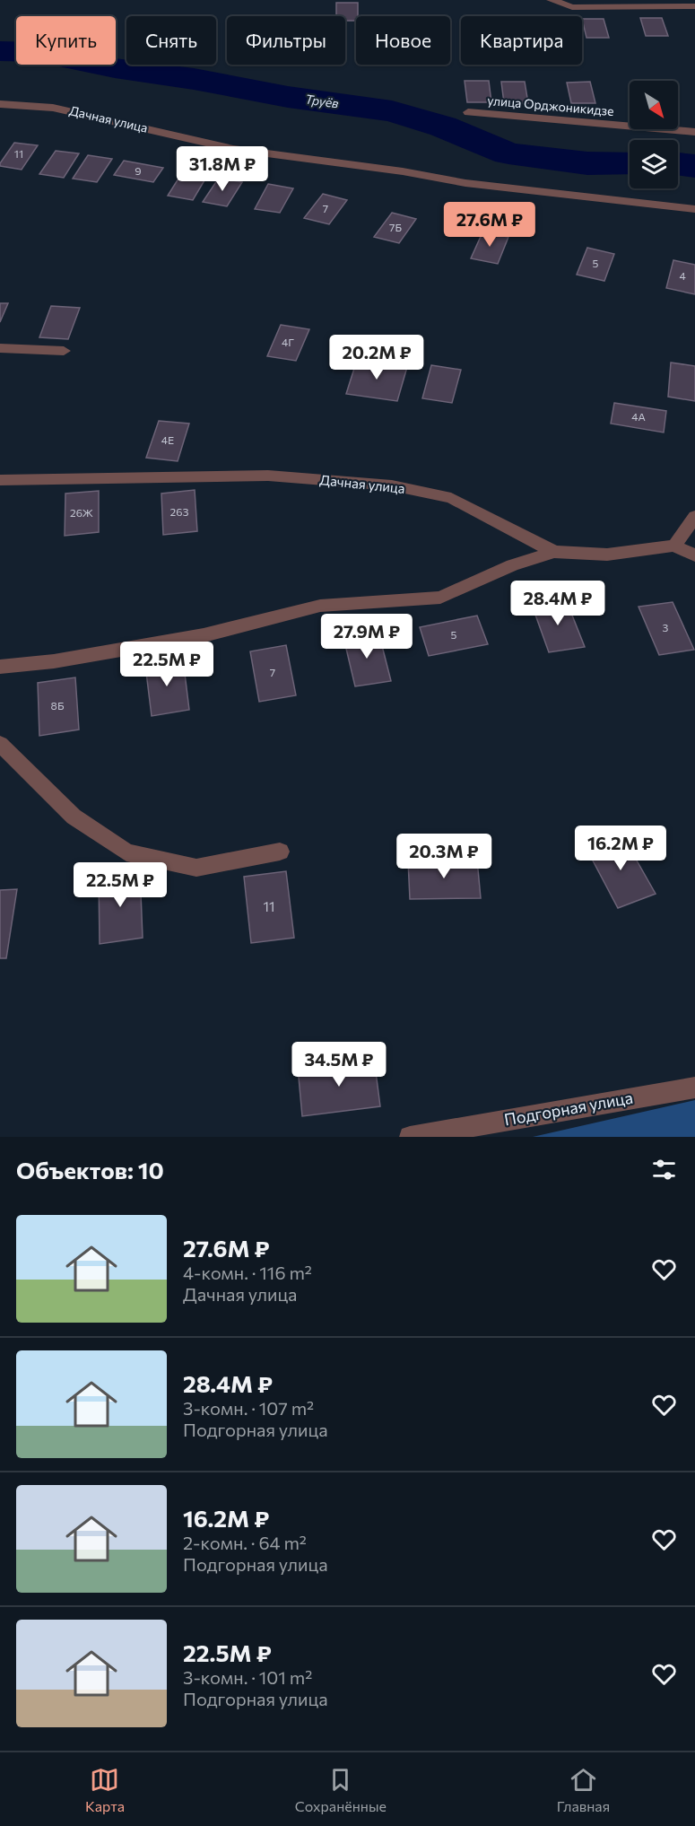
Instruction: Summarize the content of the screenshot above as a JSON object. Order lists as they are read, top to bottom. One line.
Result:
{"streets":{"street":["улица Орджоникидзе","Дачная улица","Подгорная улица"]},"water":["Труёв"],"house_numbers":["11","9","7","7Б","5","4","4Г","4А","4Е","26З","26Ж","3","5","7","8Б","11"],"north":"bottom right","page":{"chip":["Купить","Снять","Фильтры","Новое","Квартира"],"price":["31.8M ₽","27.6M ₽","20.2M ₽","28.4M ₽","27.9M ₽","22.5M ₽","16.2M ₽","20.3M ₽","22.5M ₽","34.5M ₽"],"heading":"Объектов: 10","list":[{"name":"27.6M ₽","note":"4-комн. · 116 m² · Дачная улица"},{"name":"28.4M ₽","note":"3-комн. · 107 m² · Подгорная улица"},{"name":"16.2M ₽","note":"2-комн. · 64 m² · Подгорная улица"},{"name":"22.5M ₽","note":"3-комн. · 101 m² · Подгорная улица"}],"tabs":["Карта","Сохранённые","Главная"]}}
